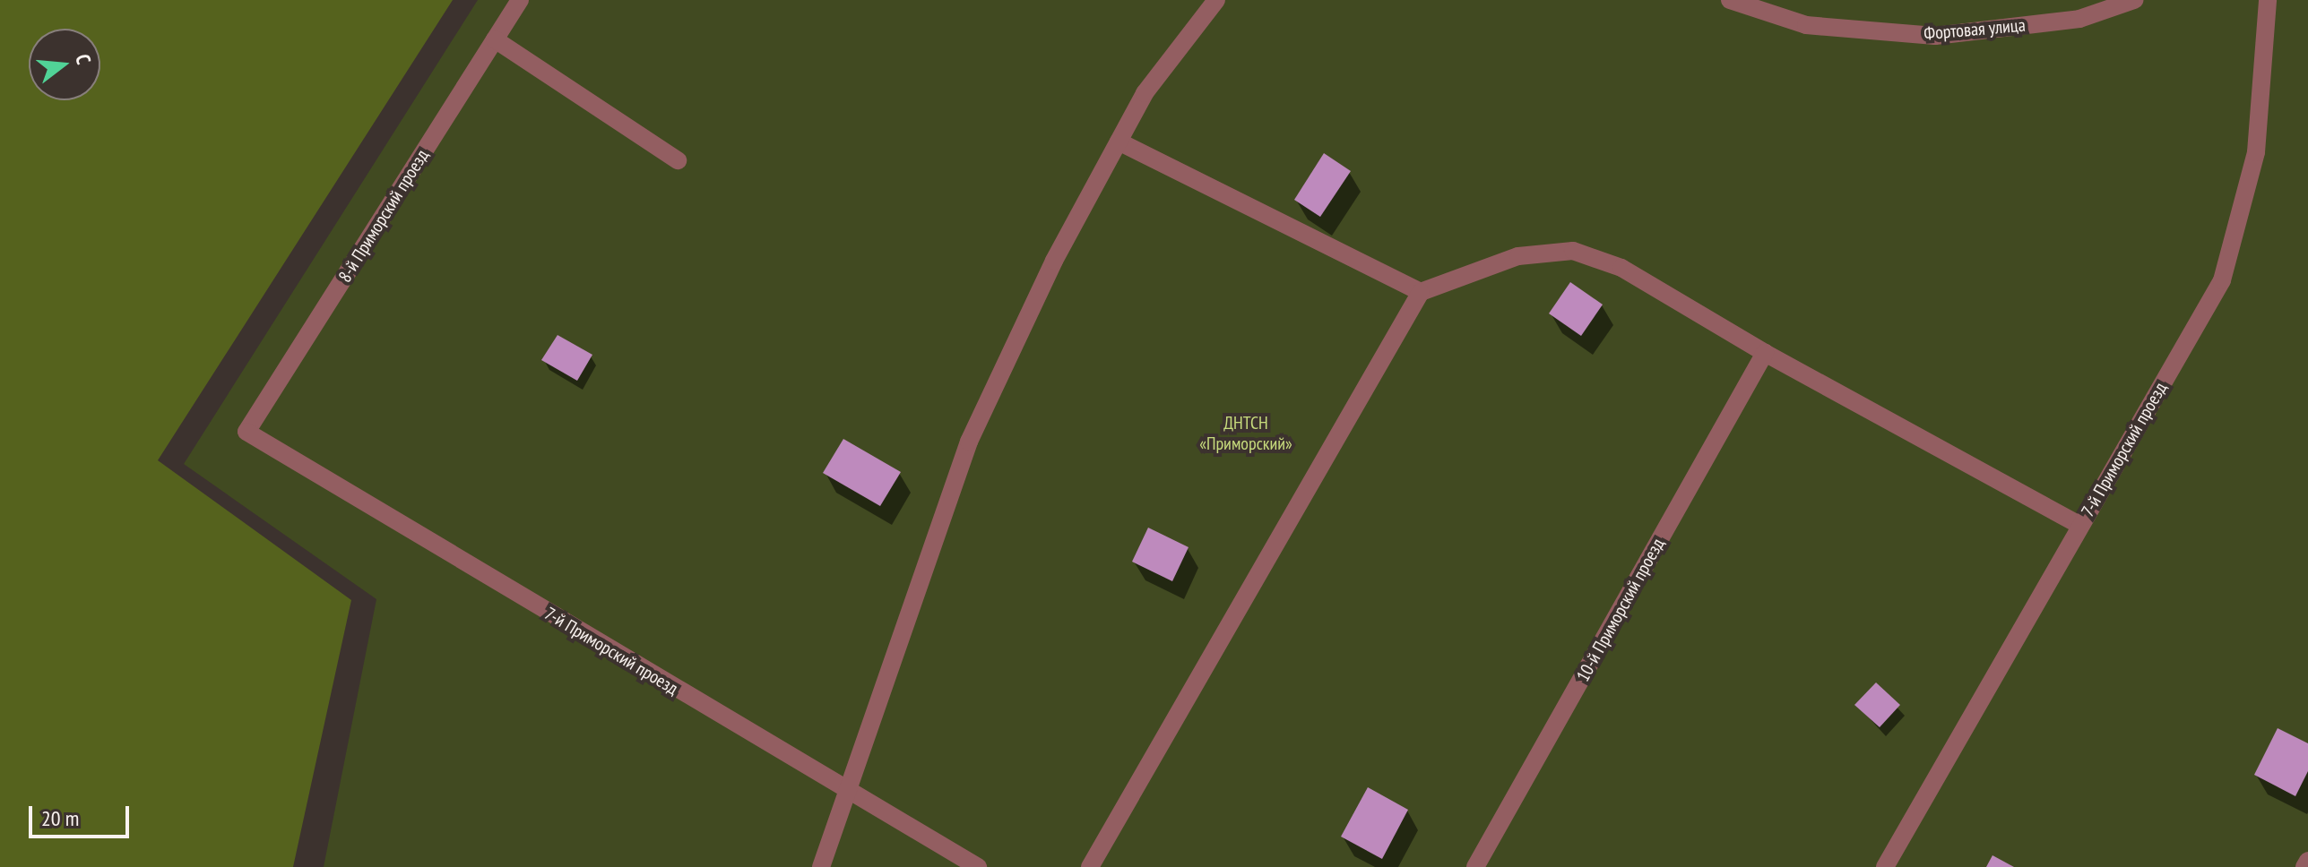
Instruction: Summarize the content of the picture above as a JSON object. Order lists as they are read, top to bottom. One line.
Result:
{"streets":{"street":["Фортовая улица","8-й Приморский проезд","7-й Приморский проезд","10-й Приморский проезд"]},"crossings":[["8-й Приморский проезд","7-й Приморский проезд"]],"parks":["ДНТСН «Приморский»"],"scale_bar":"20 m","north":"right"}
